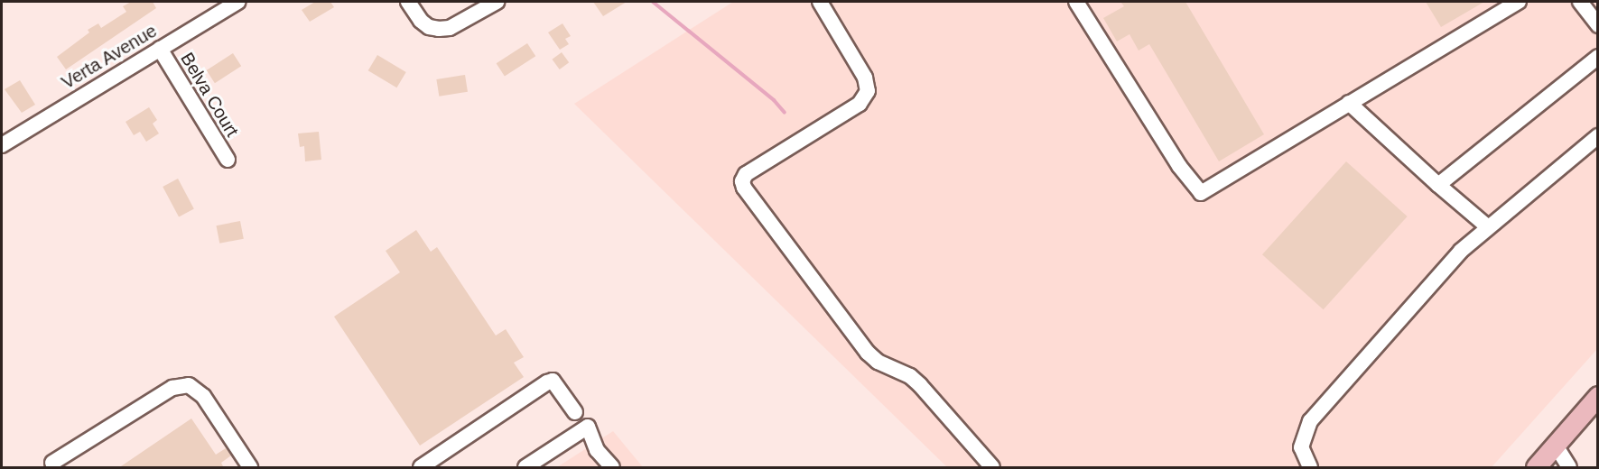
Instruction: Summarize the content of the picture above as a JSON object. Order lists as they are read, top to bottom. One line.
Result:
{"streets":{"street":["Verta Avenue","Belva Court"]},"crossings":[["Verta Avenue","Belva Court"]]}
